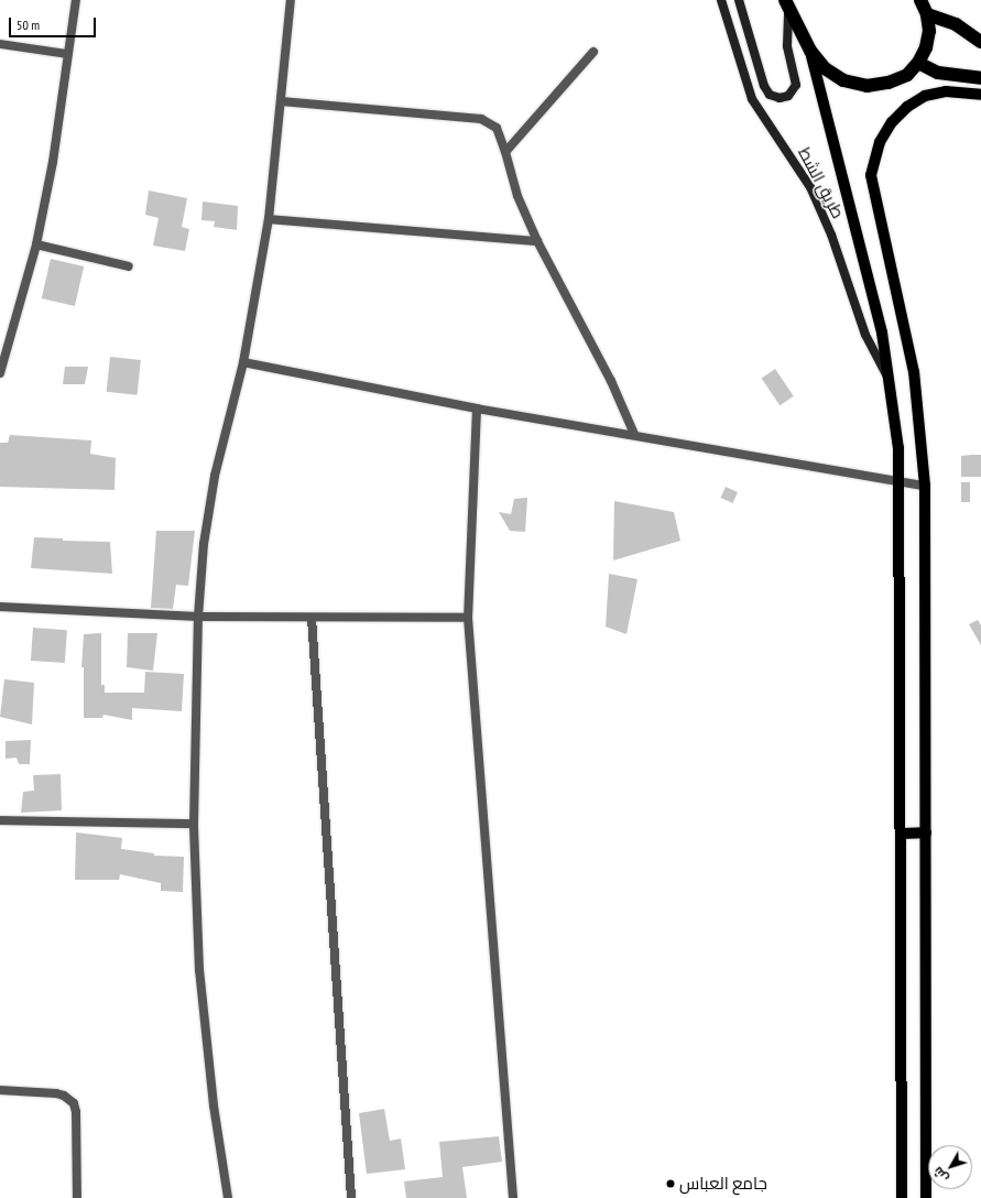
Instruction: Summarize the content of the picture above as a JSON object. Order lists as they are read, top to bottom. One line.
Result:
{"streets":{"main road":["طريق الشط"]},"places":["جامع العباس"],"scale_bar":"50 m","north":"bottom left"}
